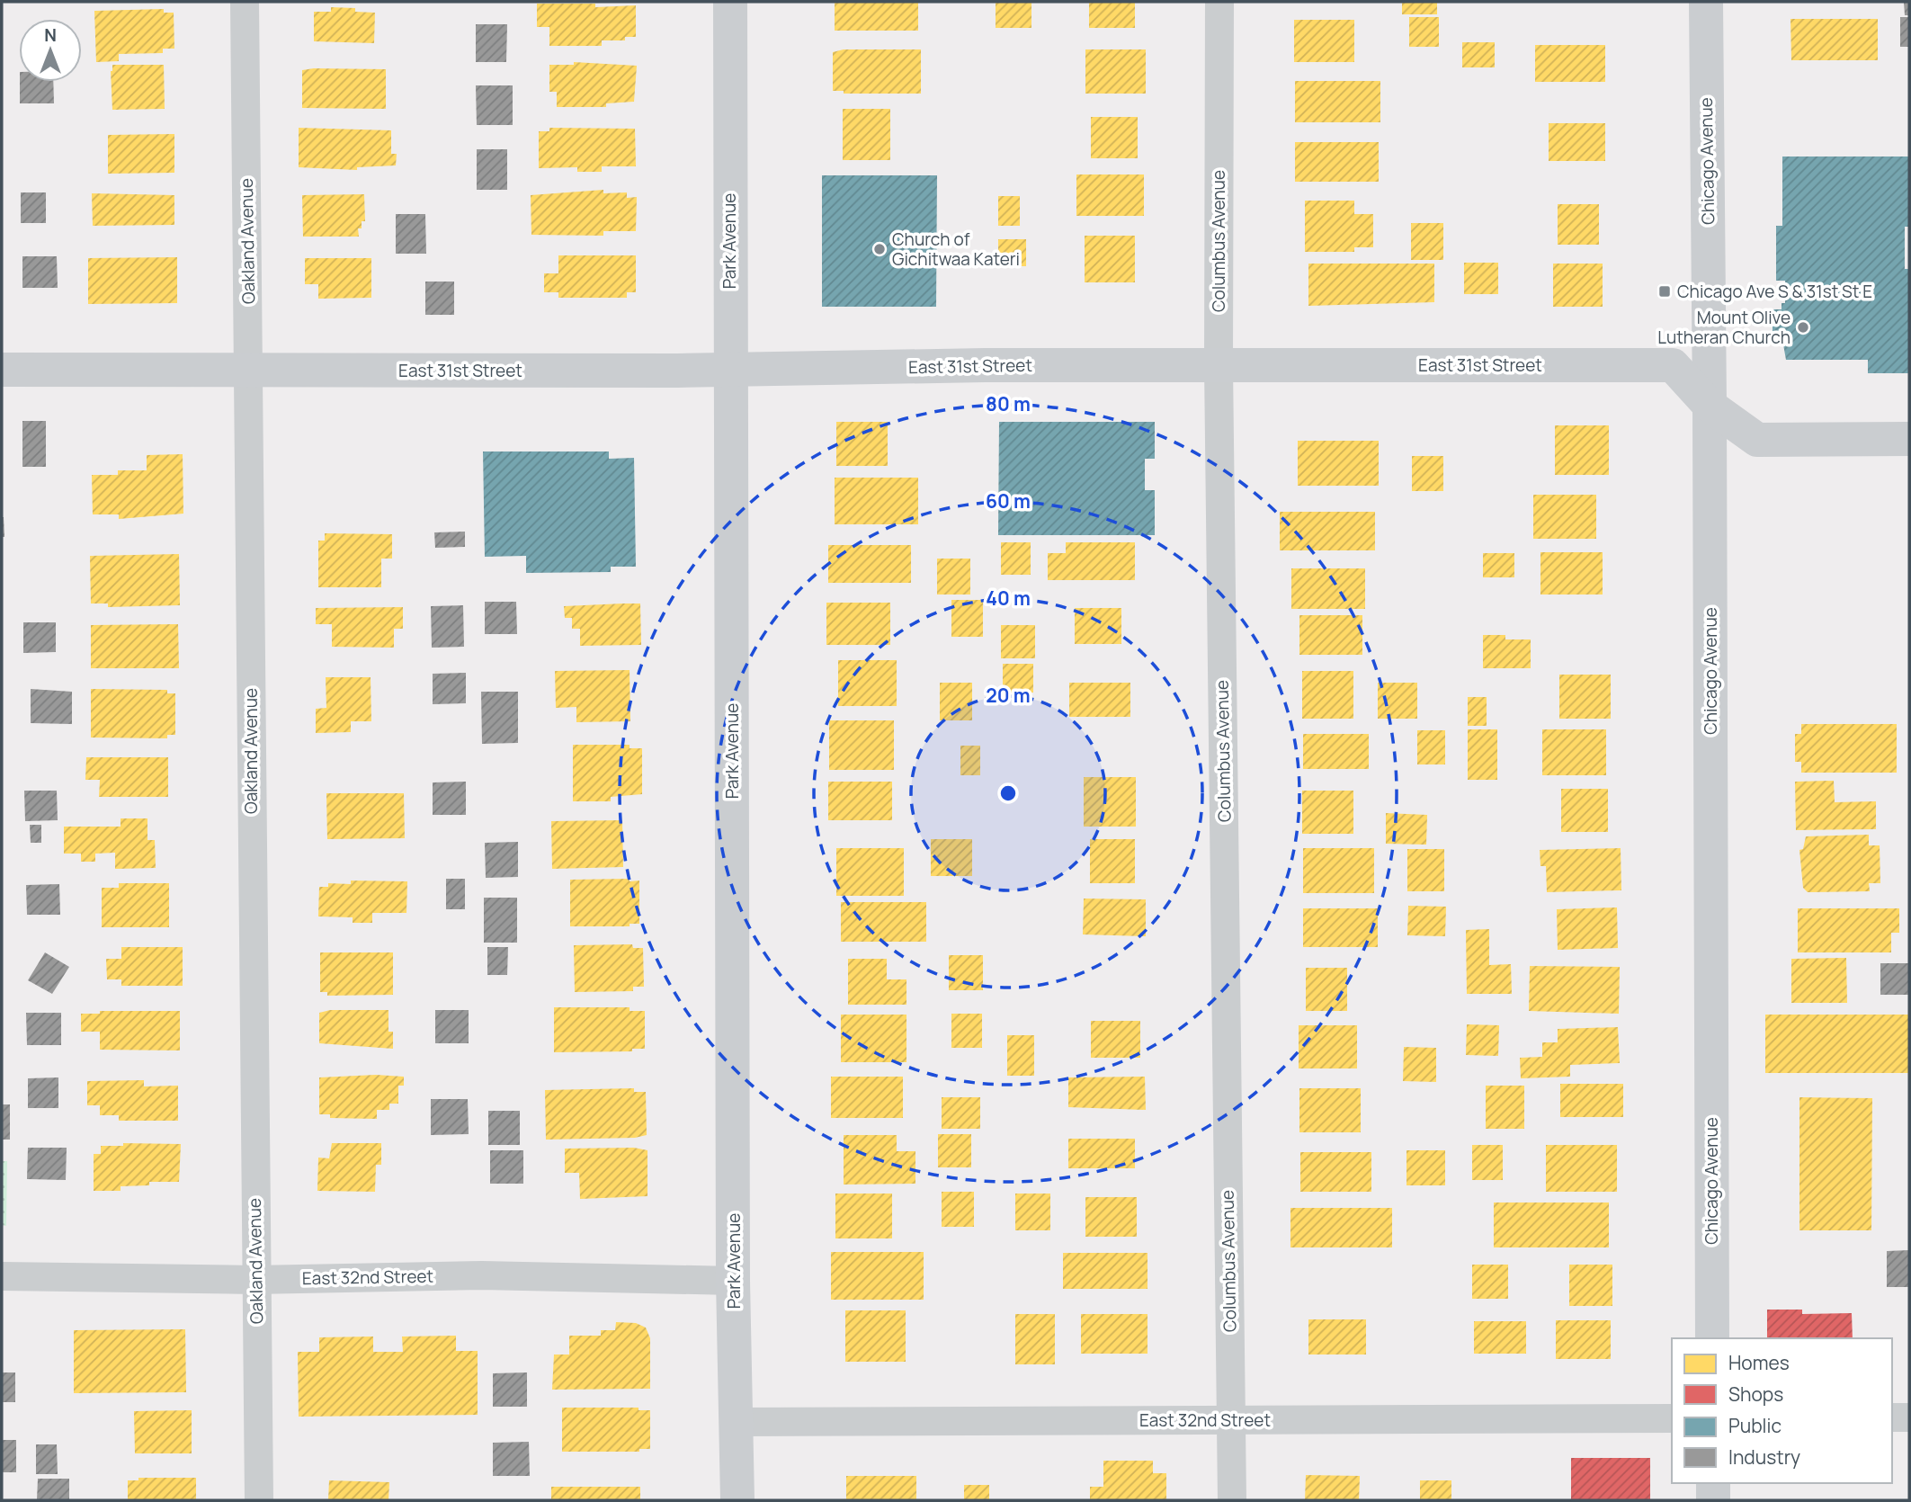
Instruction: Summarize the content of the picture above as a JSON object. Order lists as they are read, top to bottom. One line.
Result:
{"streets":{"street":["Chicago Avenue","Oakland Avenue","Park Avenue","Columbus Avenue","East 31st Street","East 32nd Street"]},"crossings":[["Chicago Avenue","East 31st Street"],["Oakland Avenue","East 31st Street"],["Oakland Avenue","East 32nd Street"],["Park Avenue","East 31st Street"],["Park Avenue","East 32nd Street"],["Columbus Avenue","East 31st Street"],["Columbus Avenue","East 32nd Street"]],"places":{"other":["Church of Gichitwaa Kateri","Mount Olive Lutheran Church"],"transit":["Chicago Ave S & 31st St E"]},"legend":["Homes","Shops","Public","Industry"],"north":"top","rings":["80 m","60 m","40 m","20 m"]}
